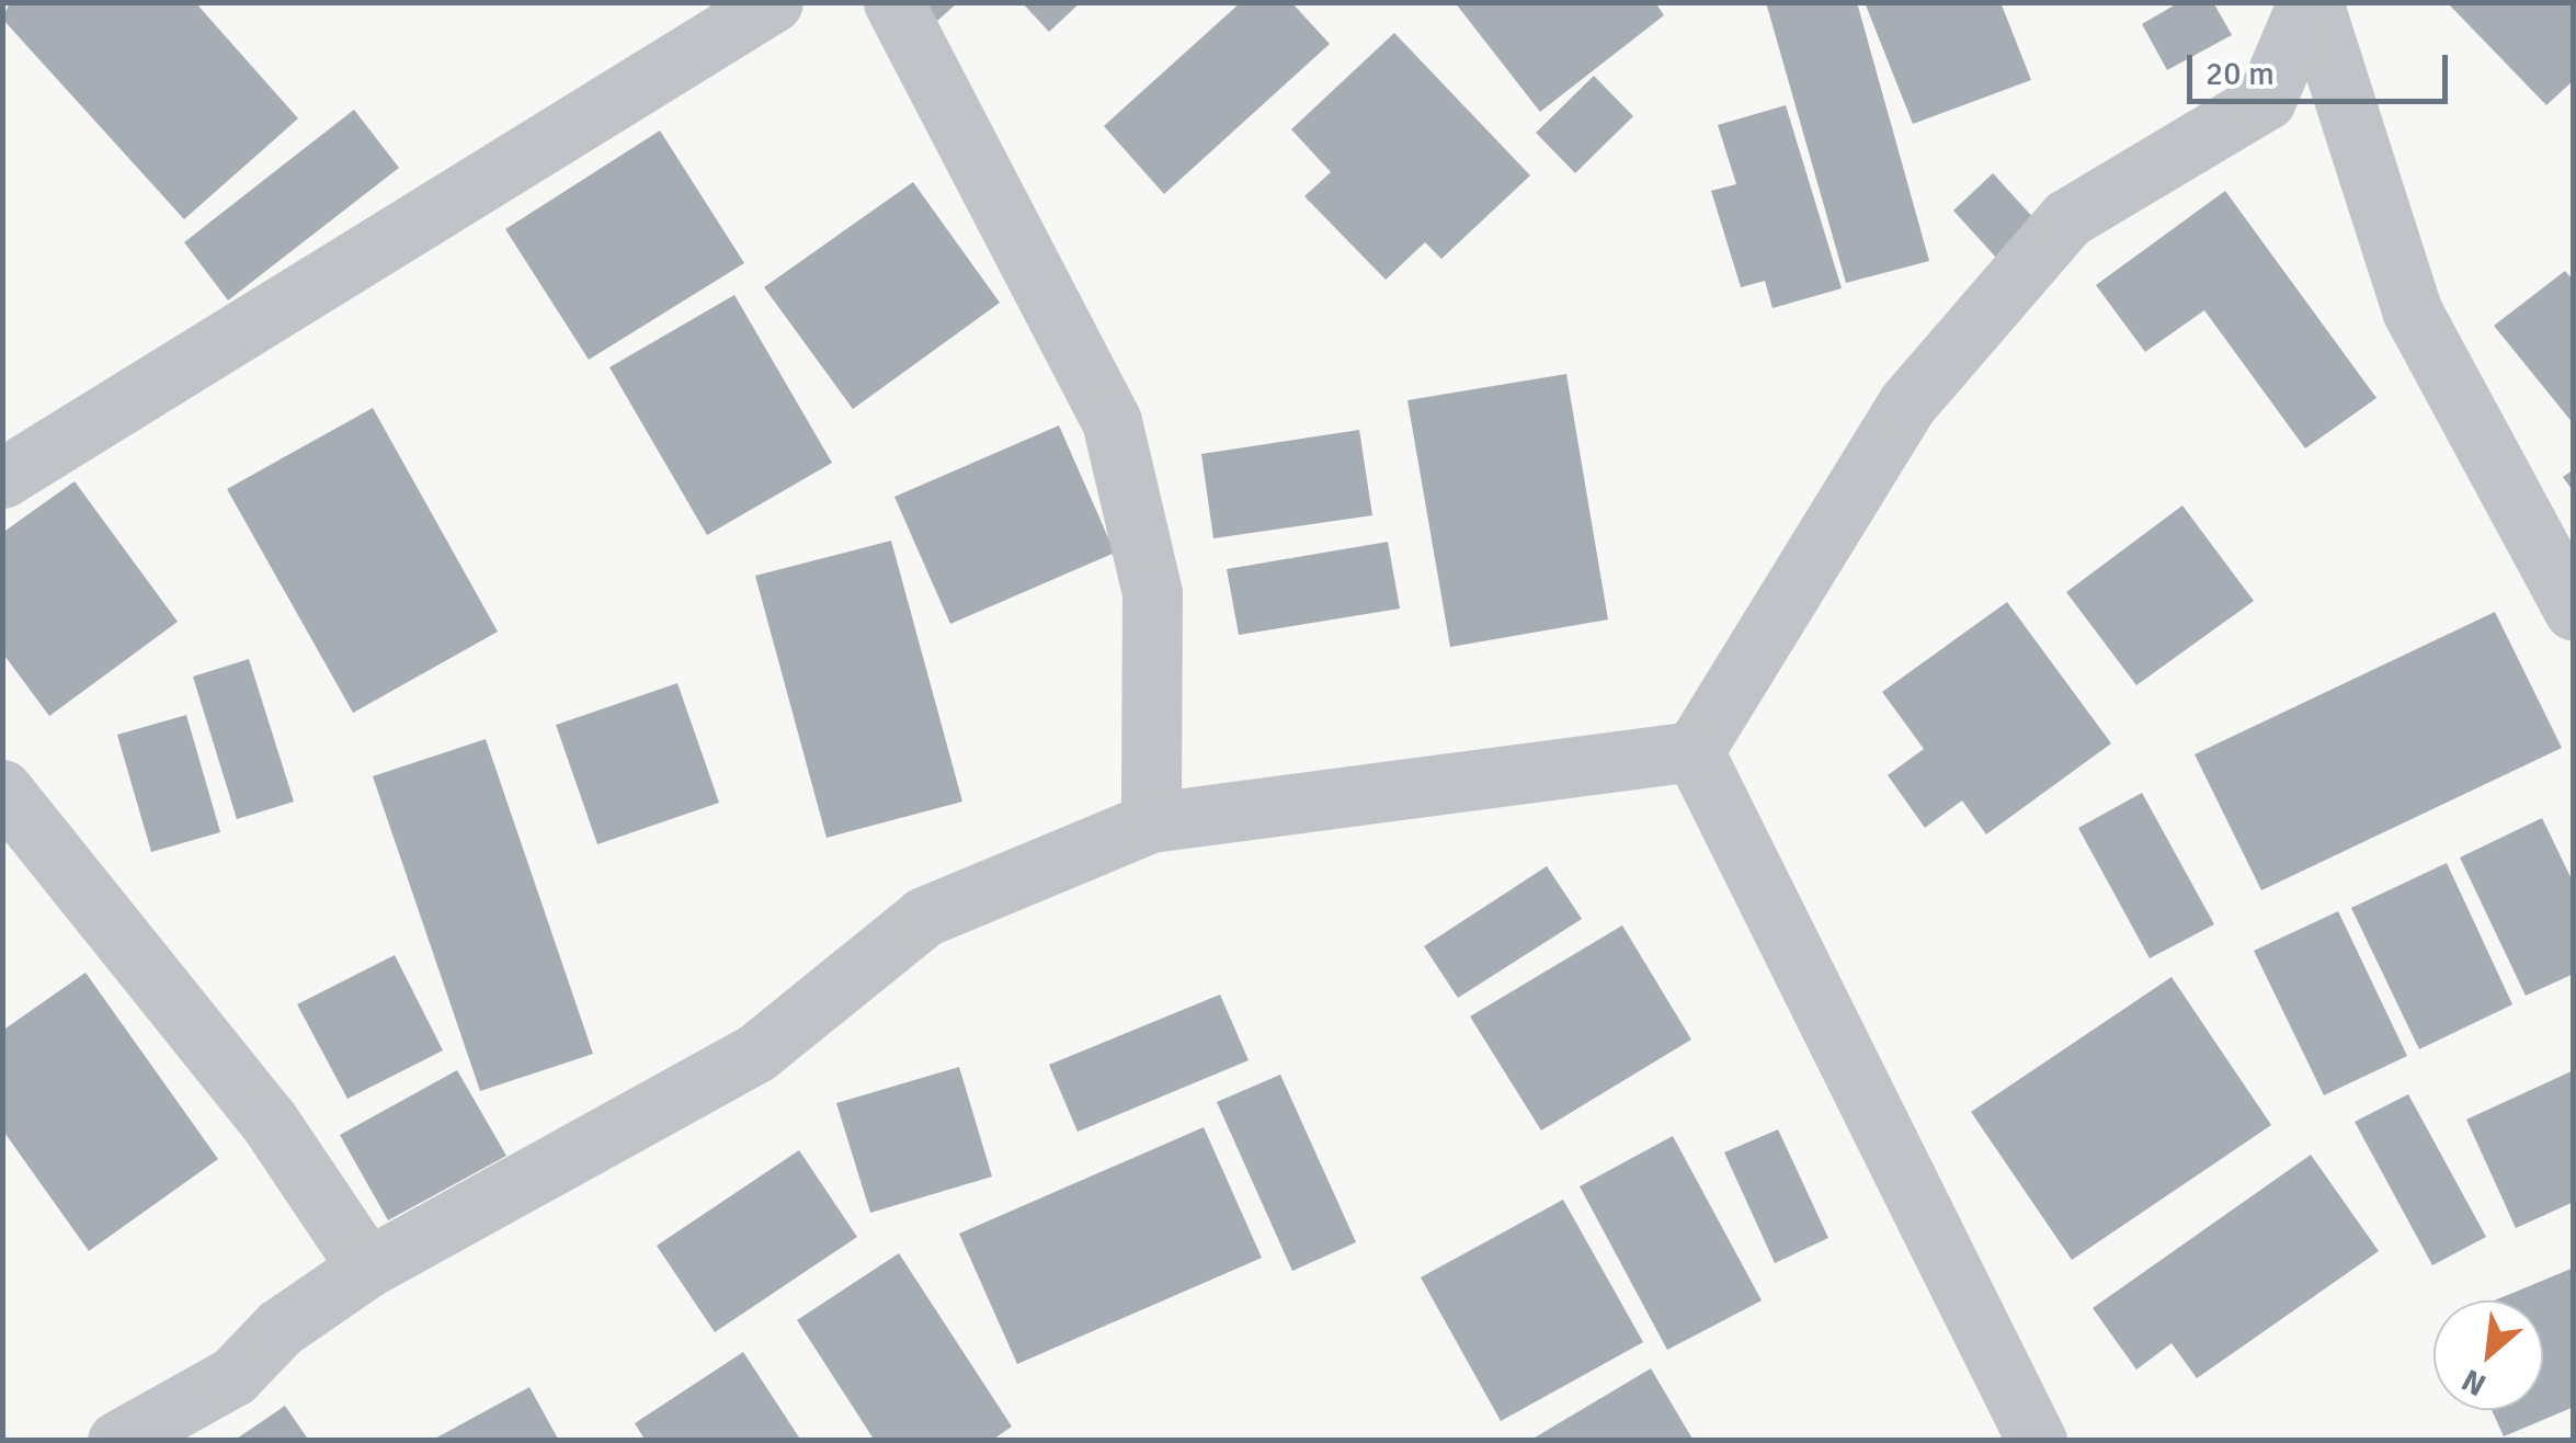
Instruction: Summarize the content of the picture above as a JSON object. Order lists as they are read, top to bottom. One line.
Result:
{"scale_bar":"20 m","north":"bottom left"}
